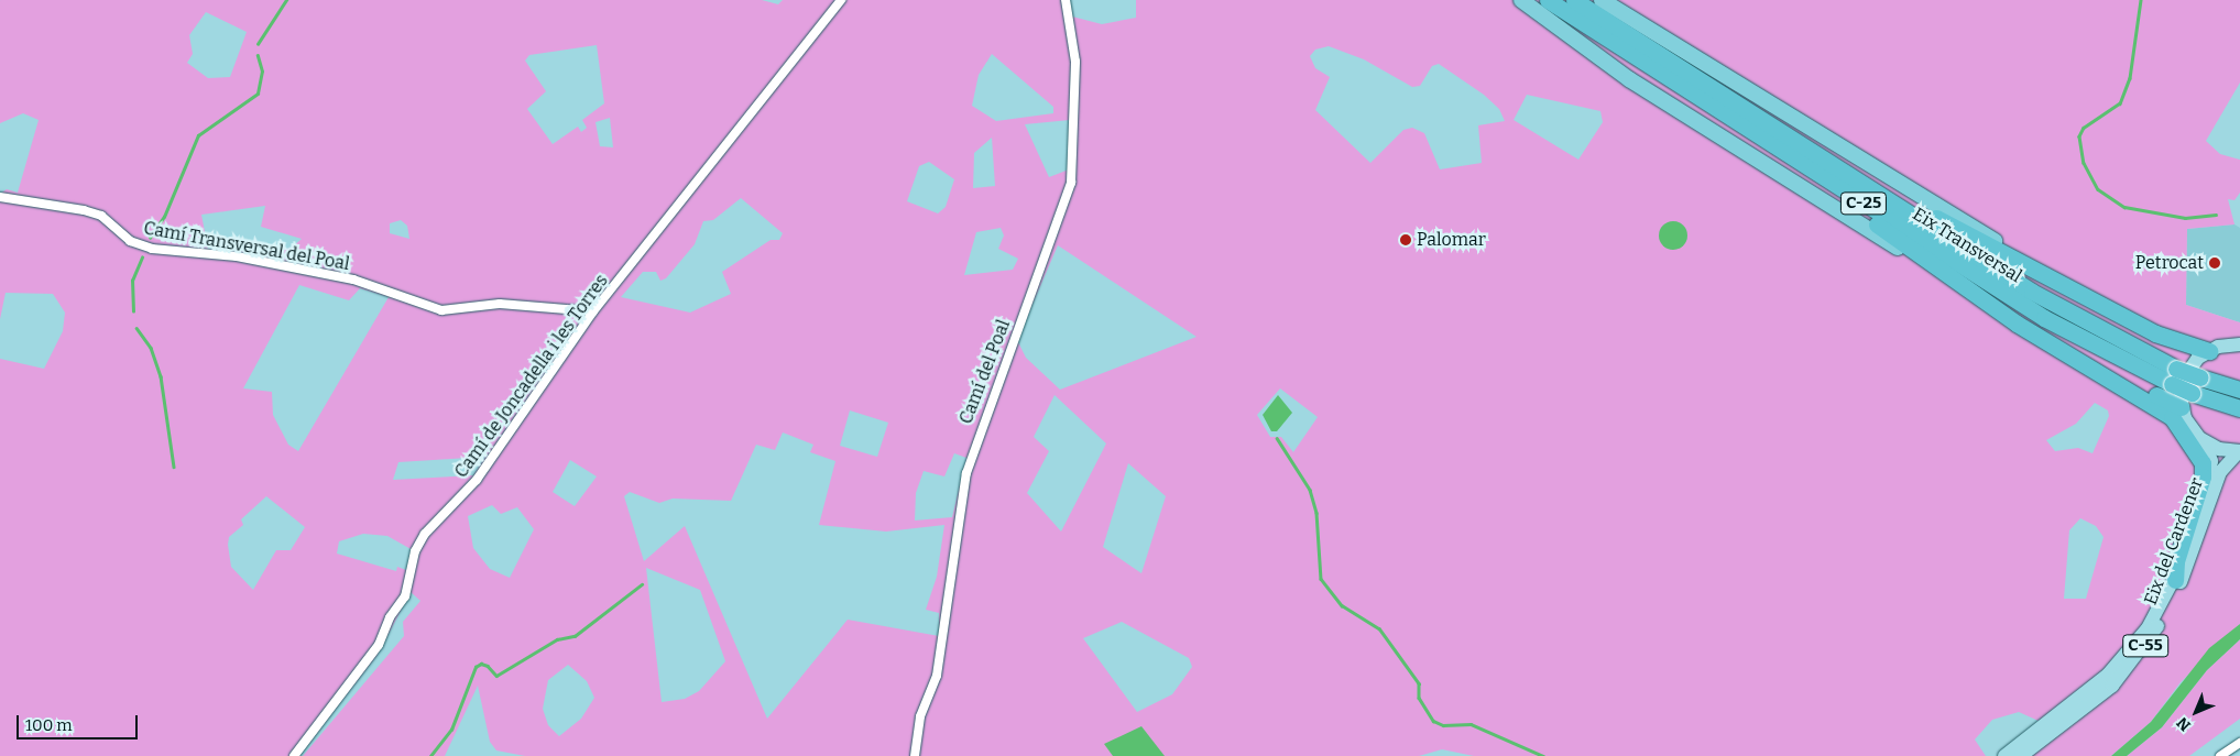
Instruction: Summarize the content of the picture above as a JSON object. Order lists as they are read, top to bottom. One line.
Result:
{"streets":{"highway":["C-25","Eix Transversal"],"main road":["Eix del Cardener","C-55"],"street":["Camí Transversal del Poal","Camí del Poal","Camí de Joncadella i les Torres"]},"crossings":[["Camí Transversal del Poal","Camí de Joncadella i les Torres"],["Eix del Cardener","C-55"]],"places":["Palomar","Petrocat"],"scale_bar":"100 m","north":"bottom left"}
